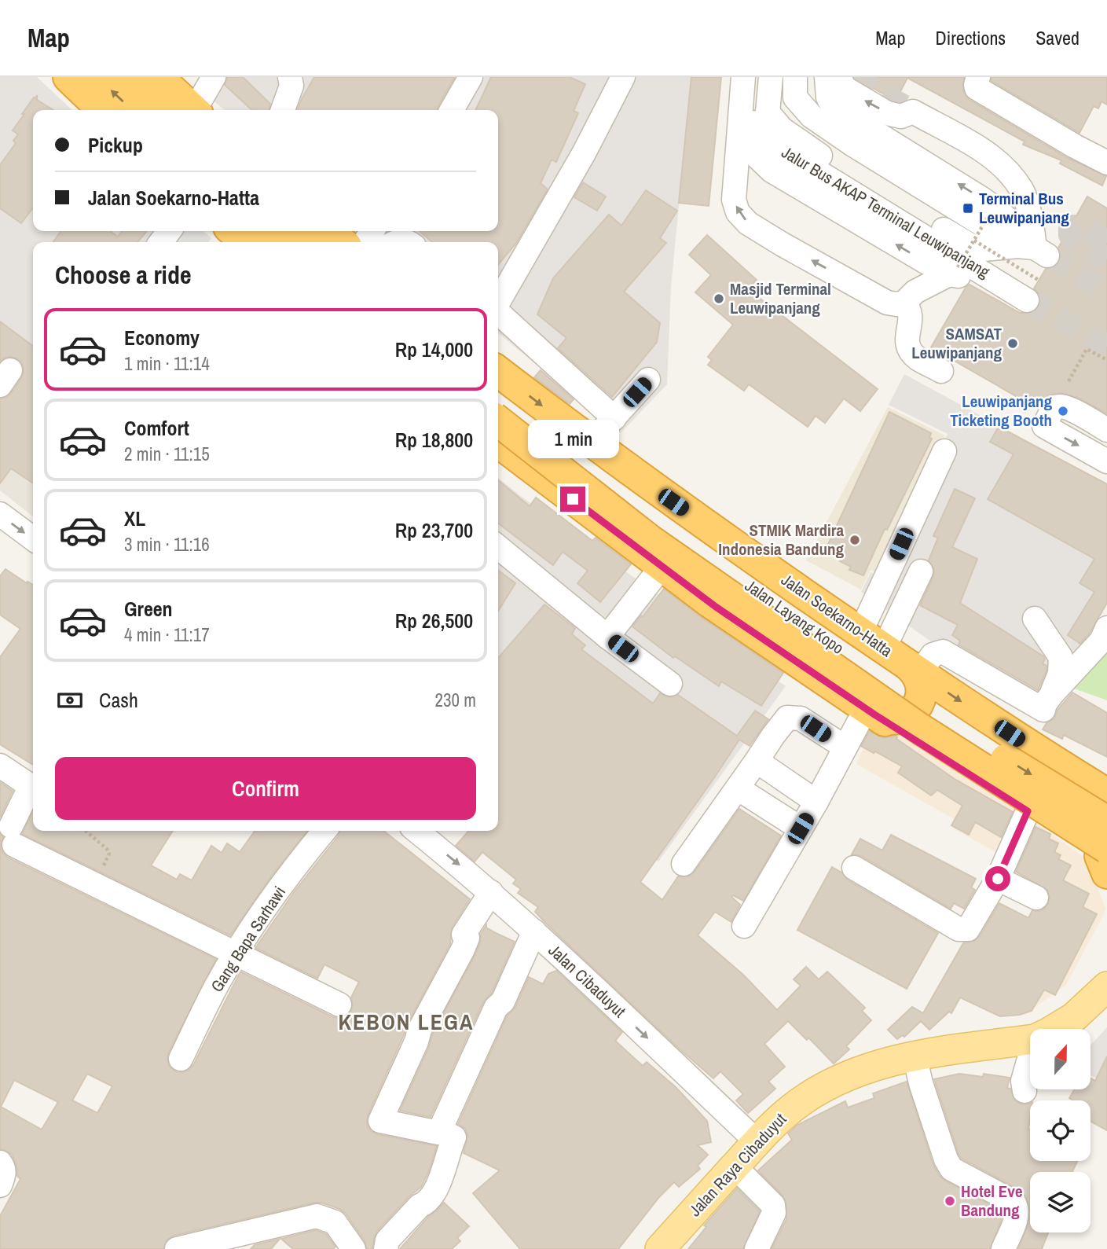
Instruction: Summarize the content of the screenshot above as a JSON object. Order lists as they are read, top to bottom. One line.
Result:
{"streets":{"highway":["Jalan Soekarno-Hatta","Jalan Layang Kopo"],"main road":["Jalan Raya Cibaduyut"],"street":["Jalur Bus AKAP Terminal Leuwipanjang","Gang Bapa Sarhawi","Jalan Cibaduyut"]},"crossings":[["Jalan Cibaduyut","Jalan Raya Cibaduyut"]],"one_way":["Jalan Cibaduyut"],"districts":["KEBON LEGA"],"places":{"transit":["Terminal Bus Leuwipanjang"],"other":["Masjid Terminal Leuwipanjang","SAMSAT Leuwipanjang","Leuwipanjang Ticketing Booth","STMIK Mardira Indonesia Bandung","Hotel Eve Bandung"]},"north":"top","page":{"header":"Map","nav":["Map","Directions","Saved"],"banner":["Pickup","Jalan Soekarno-Hatta"],"heading":"Choose a ride","list":[{"name":"Economy","note":"1 min · 11:14","value":"Rp 14,000"},{"name":"Comfort","note":"2 min · 11:15","value":"Rp 18,800"},{"name":"XL","note":"3 min · 11:16","value":"Rp 23,700"},{"name":"Green","note":"4 min · 11:17","value":"Rp 26,500"}],"bubble":"1 min","pay":["Cash","230 m"],"buttons":"Confirm"}}
